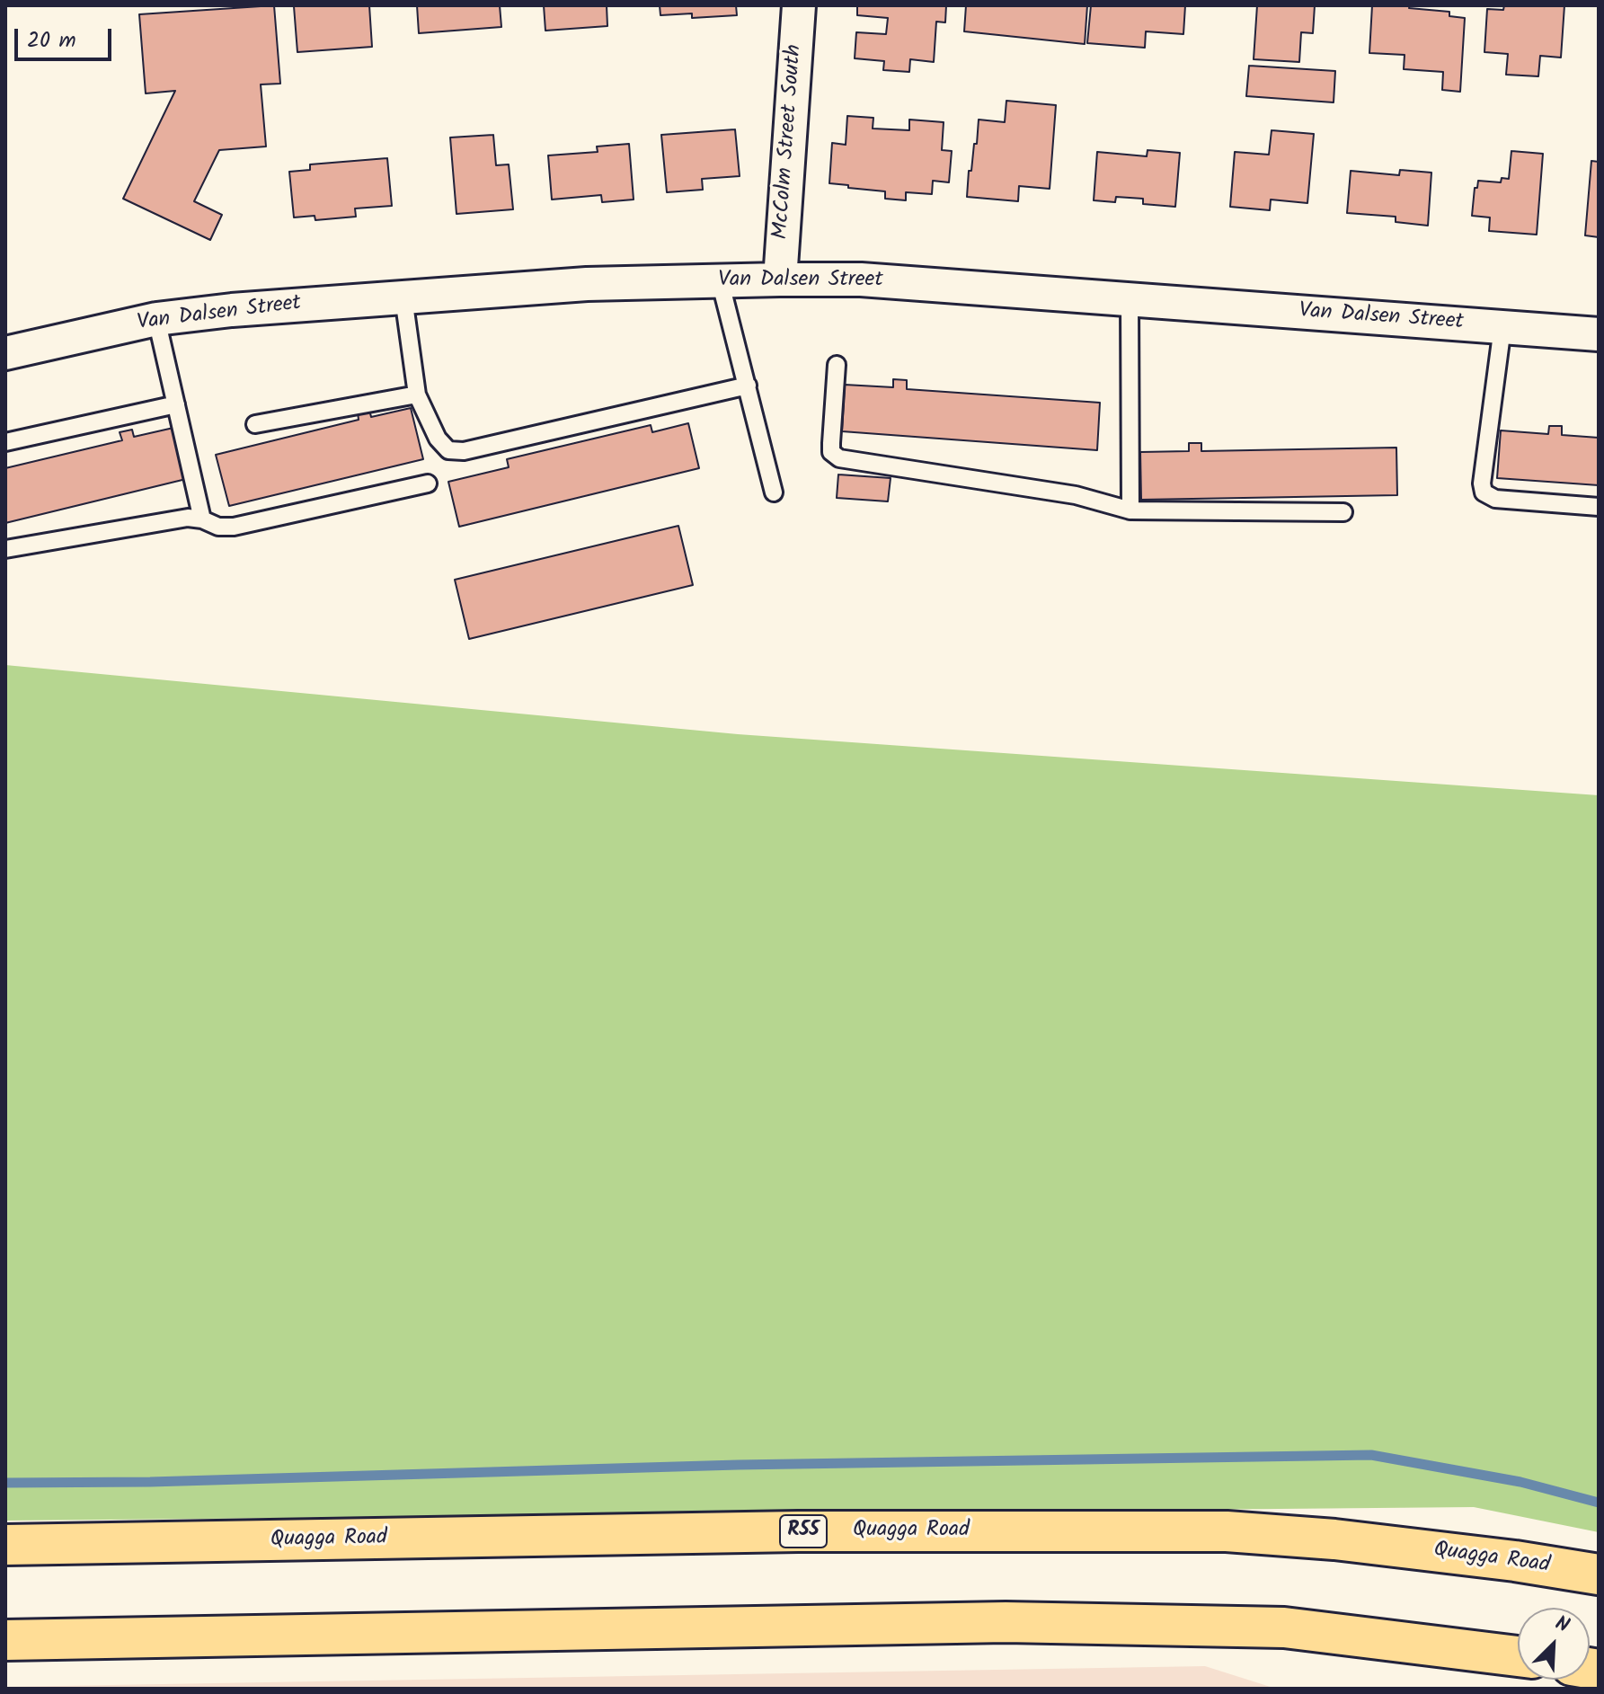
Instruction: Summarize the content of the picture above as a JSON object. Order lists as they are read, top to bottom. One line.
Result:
{"streets":{"main road":["R55","Quagga Road"],"street":["McColm Street South","Van Dalsen Street"]},"crossings":[["McColm Street South","Van Dalsen Street"]],"scale_bar":"20 m","north":"top right"}
